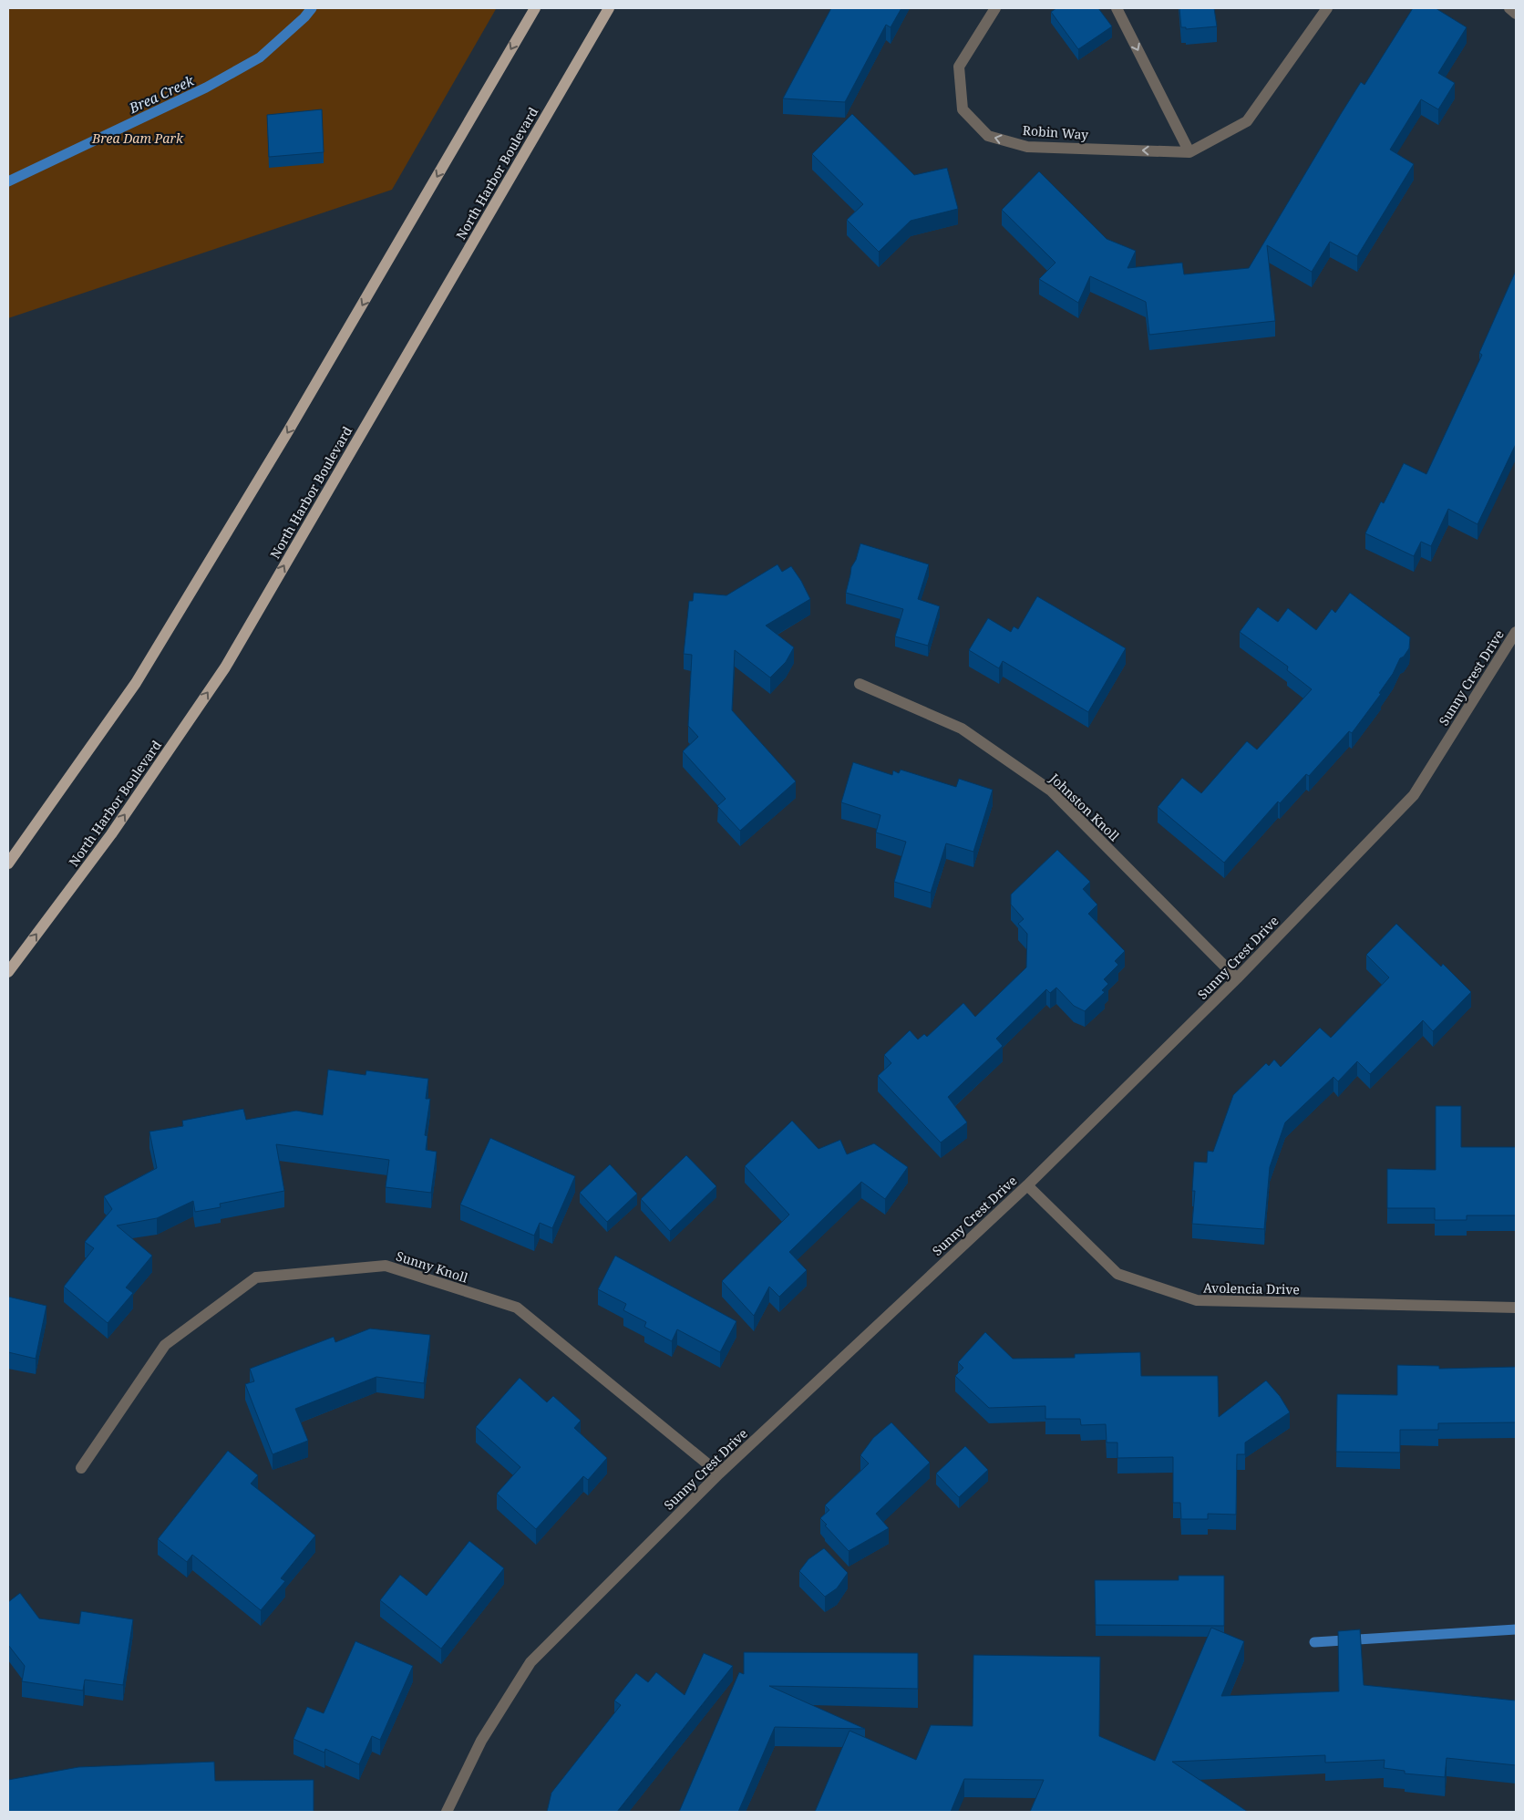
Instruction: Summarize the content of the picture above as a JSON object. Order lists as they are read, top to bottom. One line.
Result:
{"streets":{"main road":["North Harbor Boulevard"],"street":["Robin Way","Sunny Crest Drive","Johnston Knoll","Sunny Knoll","Avolencia Drive"]},"crossings":[["Sunny Crest Drive","Johnston Knoll"],["Sunny Crest Drive","Sunny Knoll"],["Sunny Crest Drive","Avolencia Drive"]],"water":["Brea Creek"],"parks":["Brea Dam Park"]}
